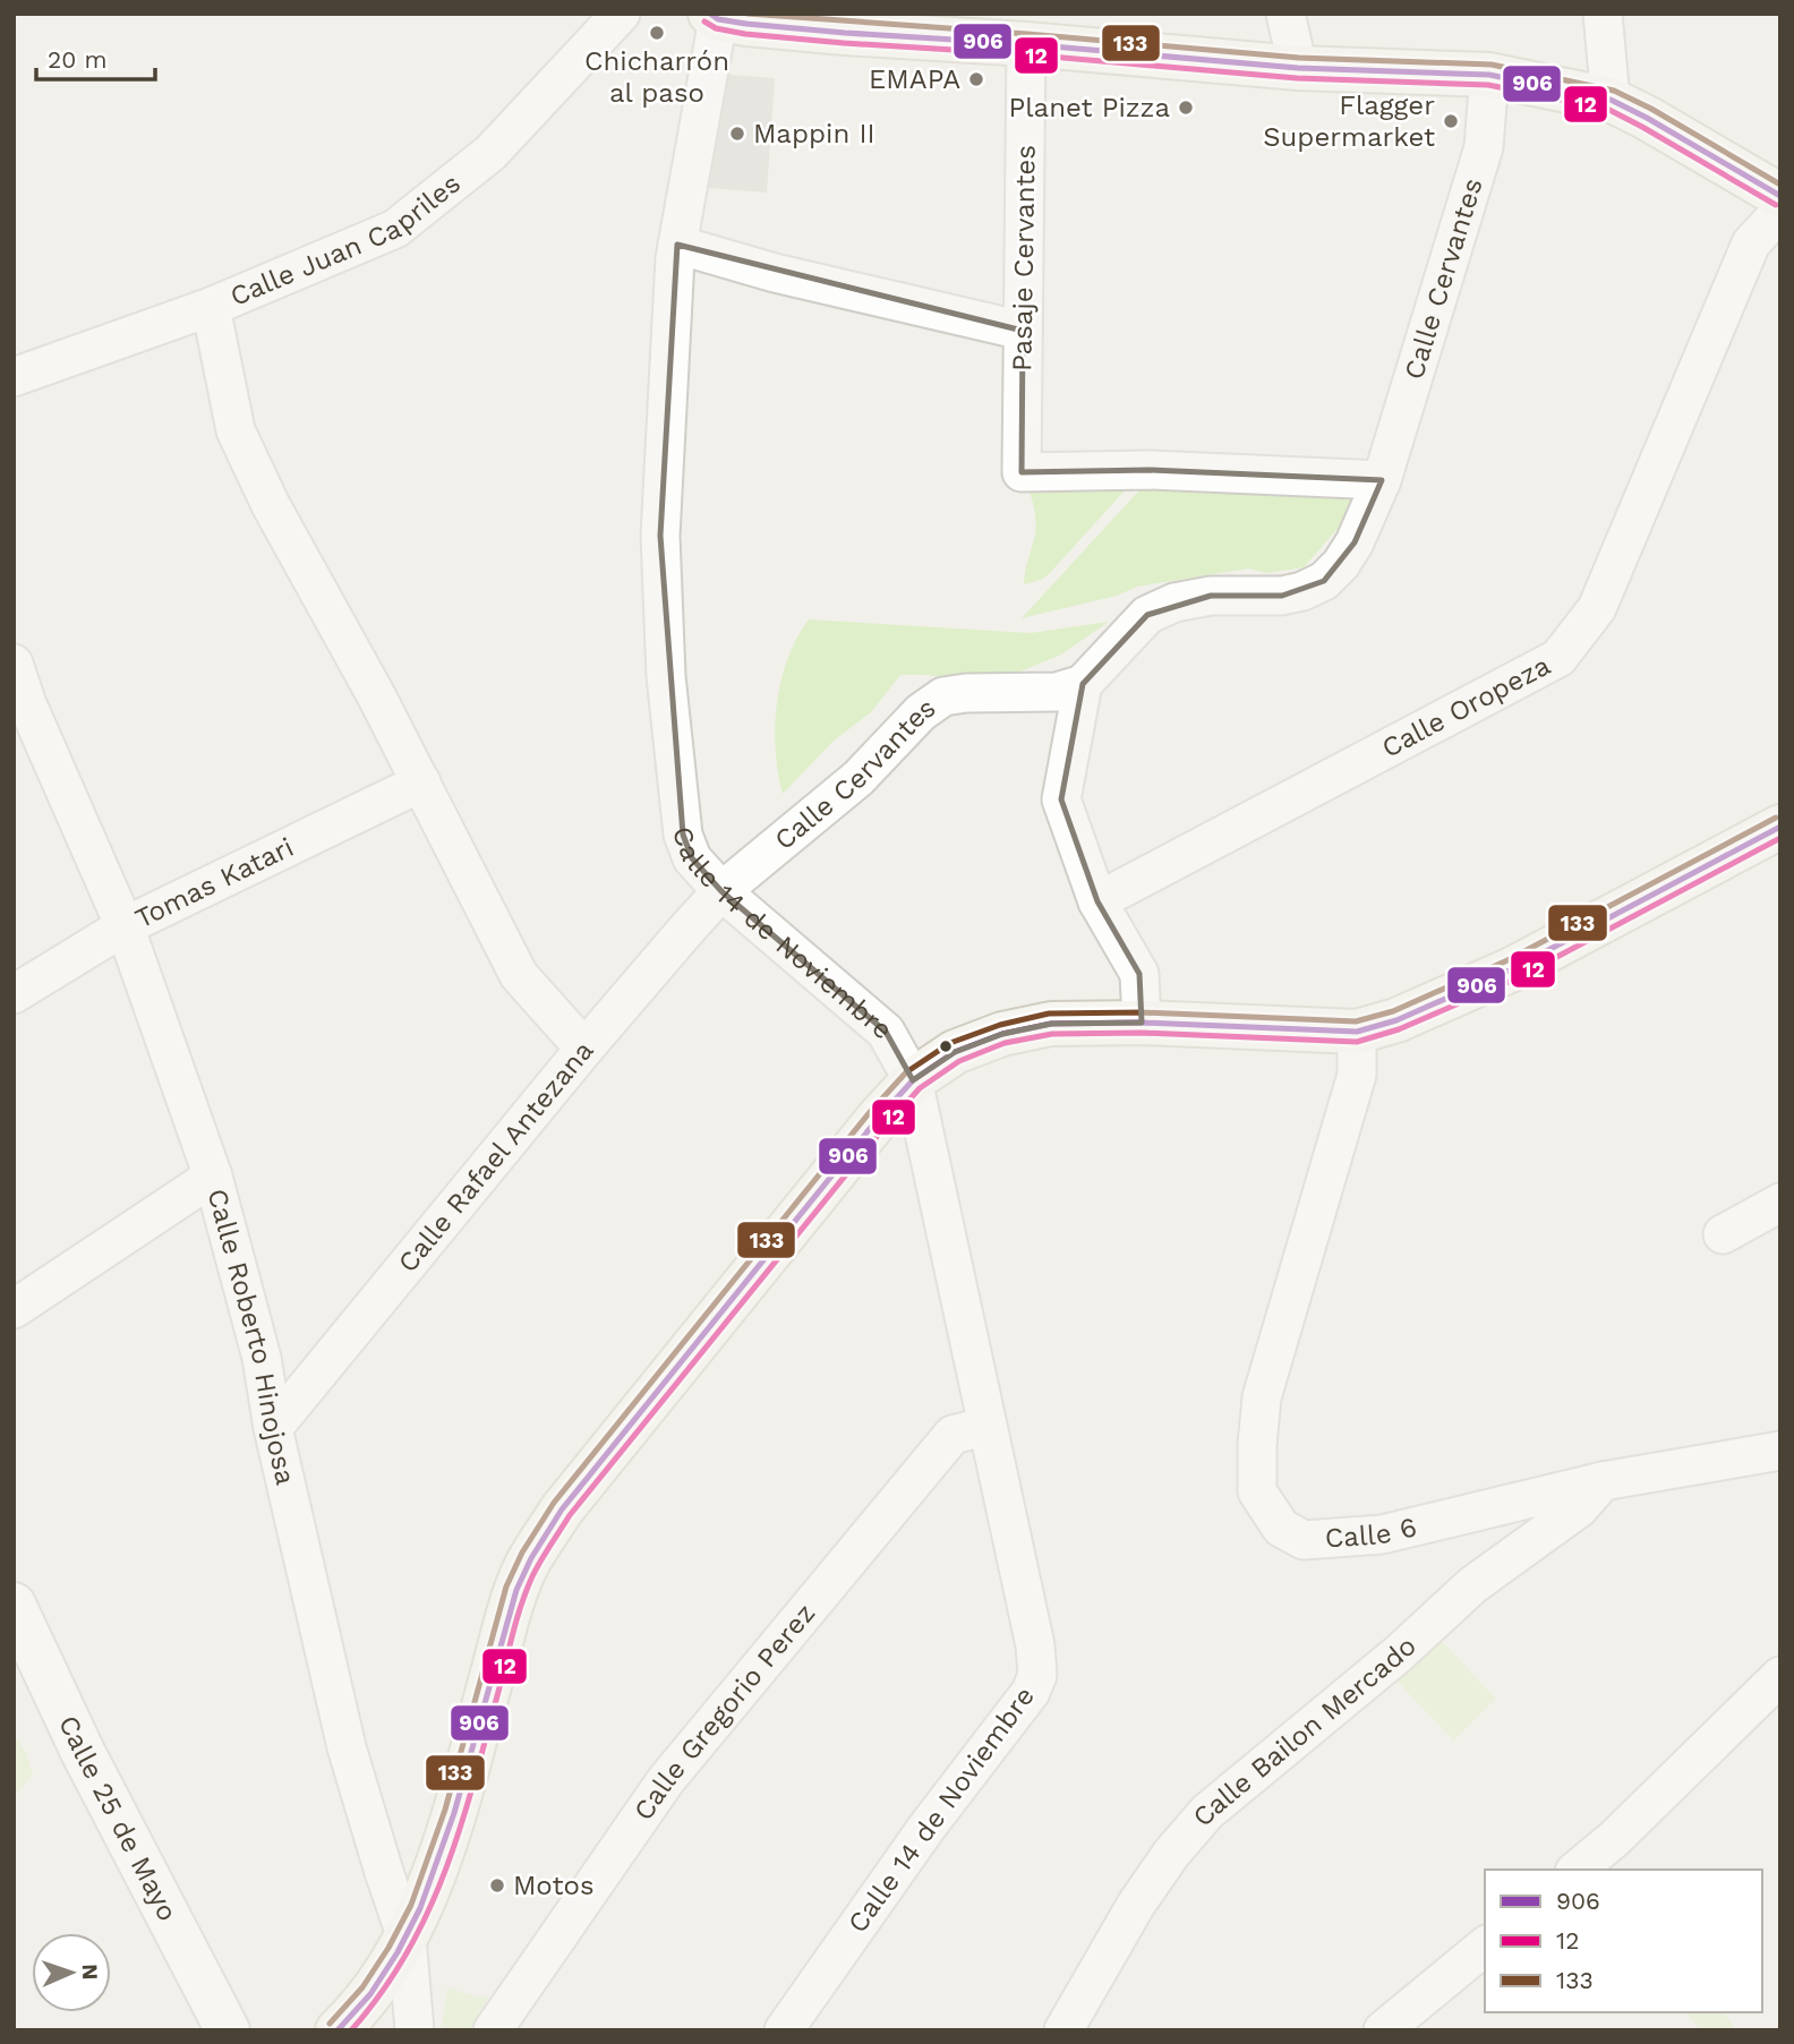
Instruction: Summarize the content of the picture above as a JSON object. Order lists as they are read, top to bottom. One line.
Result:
{"streets":{"street":["Calle Juan Capriles","Pasaje Cervantes","Calle Cervantes","Calle Oropeza","Tomas Katari","Calle 14 de Noviembre","Calle Rafael Antezana","Calle Roberto Hinojosa","Calle 6","Calle Gregorio Perez","Calle Bailon Mercado","Calle 25 de Mayo"]},"crossings":[["Pasaje Cervantes","Calle Cervantes"],["Calle Cervantes","Calle 14 de Noviembre"],["Calle Cervantes","Calle Rafael Antezana"],["Tomas Katari","Calle Roberto Hinojosa"],["Calle 14 de Noviembre","Calle Rafael Antezana"],["Calle 14 de Noviembre","Calle Gregorio Perez"],["Calle Rafael Antezana","Calle Roberto Hinojosa"],["Calle 6","Calle Bailon Mercado"]],"places":["Chicharrón al paso","EMAPA","Planet Pizza","Flagger Supermarket","Mappin II","Motos"],"lines":["transit line 906","transit line 133","transit line 12"],"legend":["906","12","133"],"scale_bar":"20 m","north":"right"}
